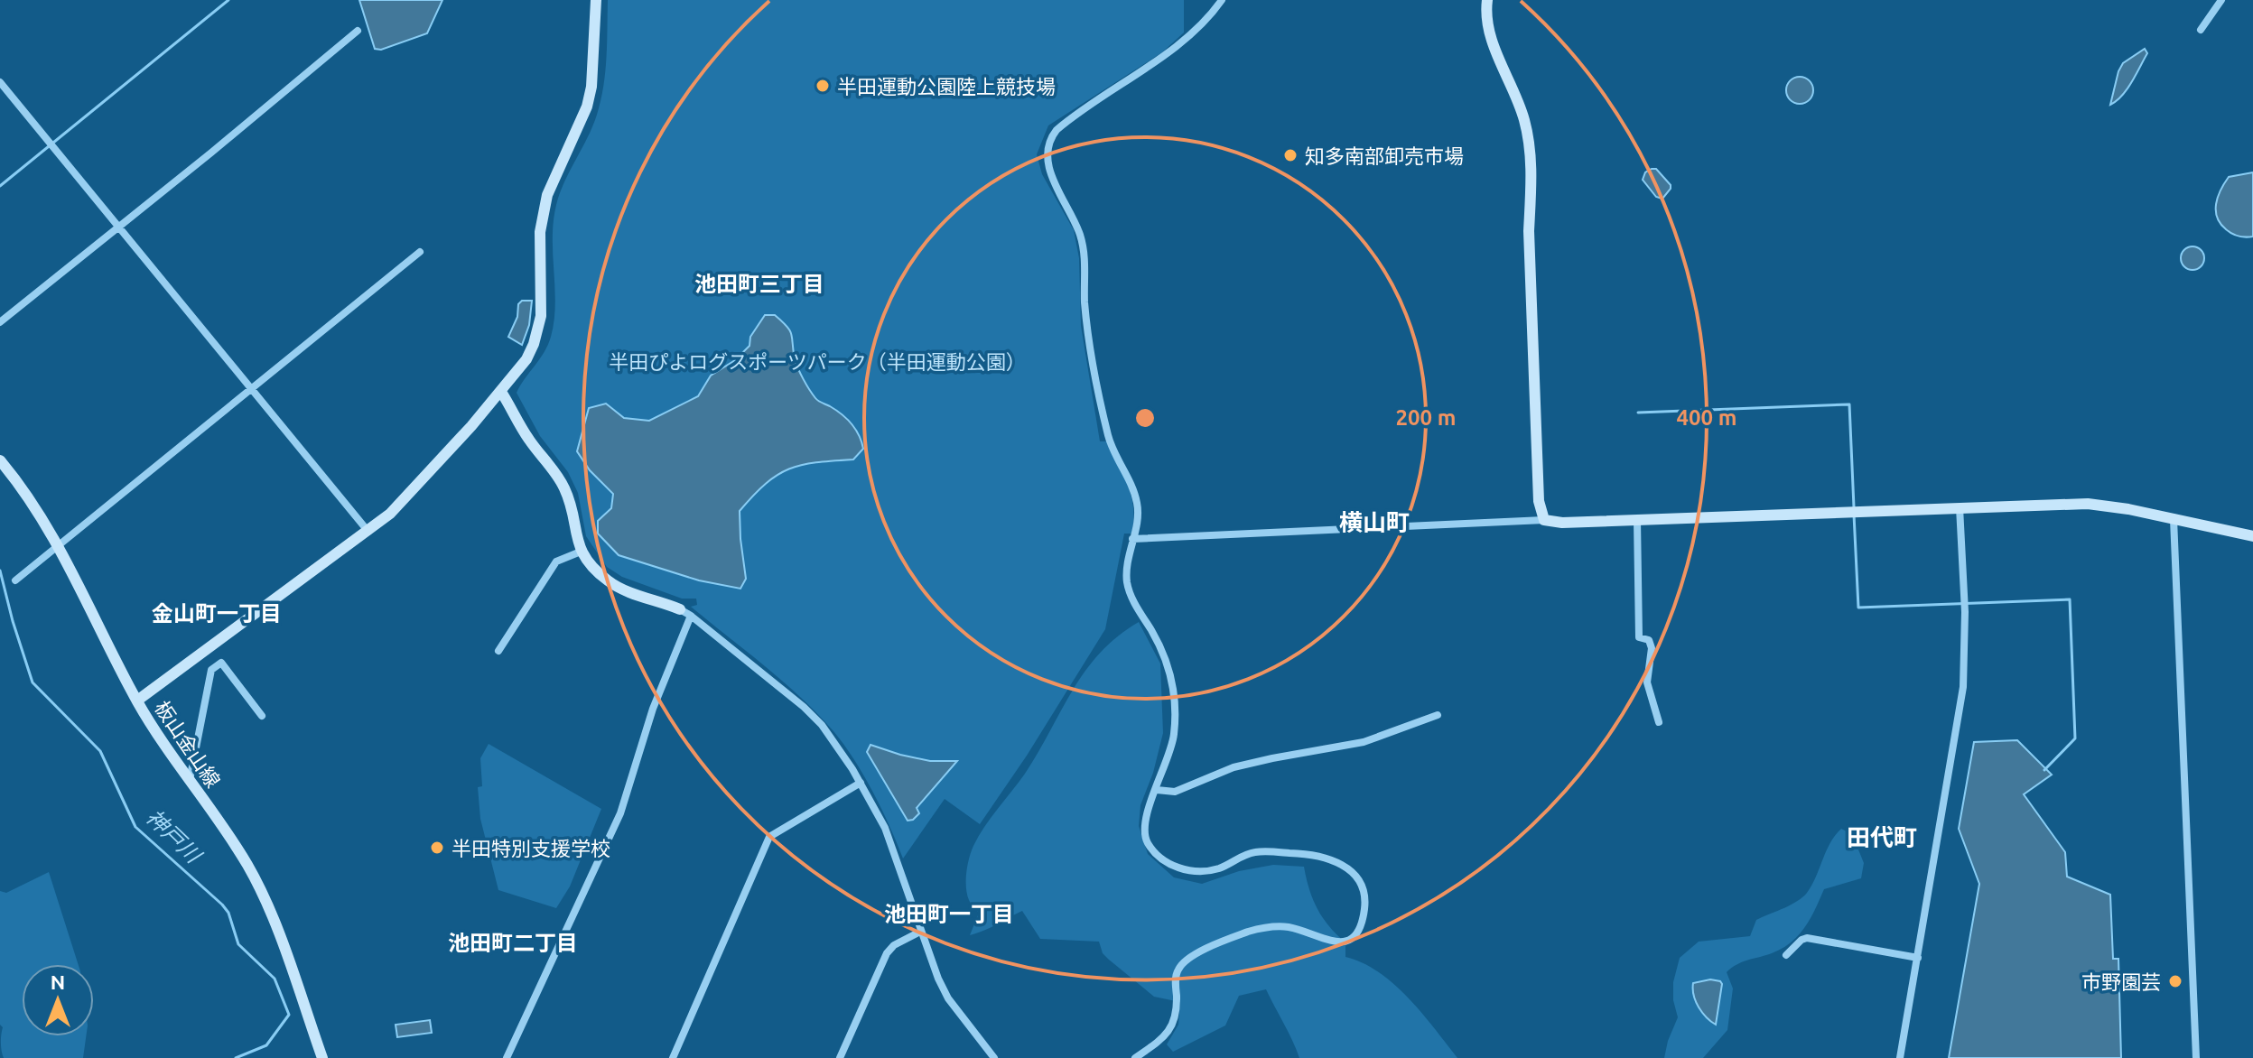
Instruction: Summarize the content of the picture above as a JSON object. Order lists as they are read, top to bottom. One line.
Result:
{"streets":{"street":["板山金山線"]},"districts":["池田町三丁目","横山町","金山町一丁目","田代町","池田町一丁目","池田町二丁目"],"water":["神戸川"],"parks":["半田ぴよログスポーツパーク（半田運動公園）"],"places":["半田運動公園陸上競技場","知多南部卸売市場","半田特別支援学校","市野園芸"],"north":"top","rings":["200 m","400 m"]}
